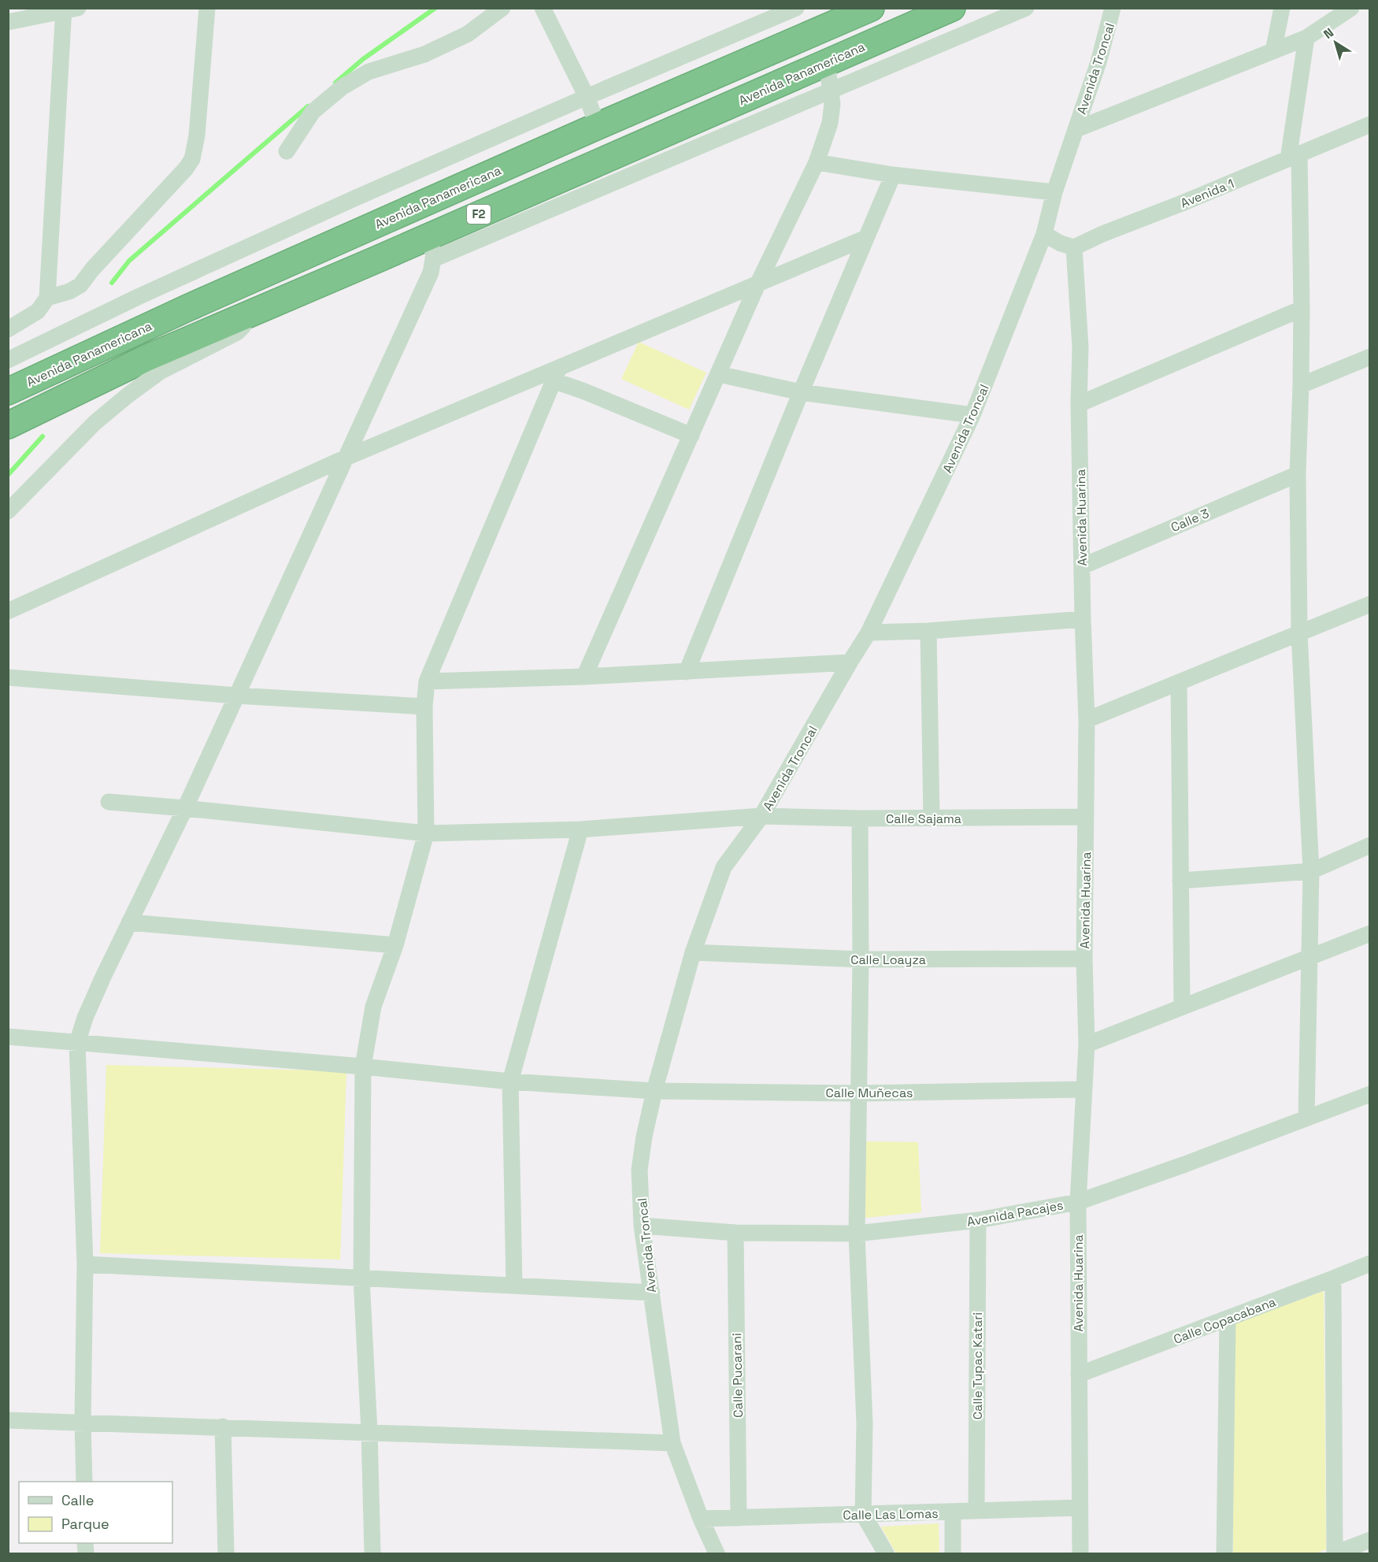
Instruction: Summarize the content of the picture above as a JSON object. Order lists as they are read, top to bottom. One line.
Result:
{"streets":{"highway":["Avenida Panamericana","F2"],"street":["Avenida Troncal","Avenida 1","Avenida Huarina","Calle 3","Calle Sajama","Calle Loayza","Calle Muñecas","Avenida Pacajes","Calle Copacabana","Calle Tupac Katari","Calle Pucarani","Calle Las Lomas"]},"crossings":[["Avenida Troncal","Calle Sajama"],["Avenida Troncal","Calle Loayza"],["Avenida Troncal","Calle Muñecas"],["Avenida Troncal","Avenida Pacajes"],["Avenida Troncal","Calle Las Lomas"],["Avenida 1","Avenida Huarina"],["Avenida Huarina","Calle 3"],["Avenida Huarina","Calle Sajama"],["Avenida Huarina","Calle Loayza"],["Avenida Huarina","Calle Muñecas"],["Avenida Huarina","Avenida Pacajes"],["Avenida Huarina","Calle Copacabana"],["Avenida Huarina","Calle Las Lomas"],["Avenida Pacajes","Calle Tupac Katari"],["Avenida Pacajes","Calle Pucarani"],["Calle Tupac Katari","Calle Las Lomas"],["Calle Pucarani","Calle Las Lomas"]],"legend":["Calle","Parque"],"north":"top left"}
